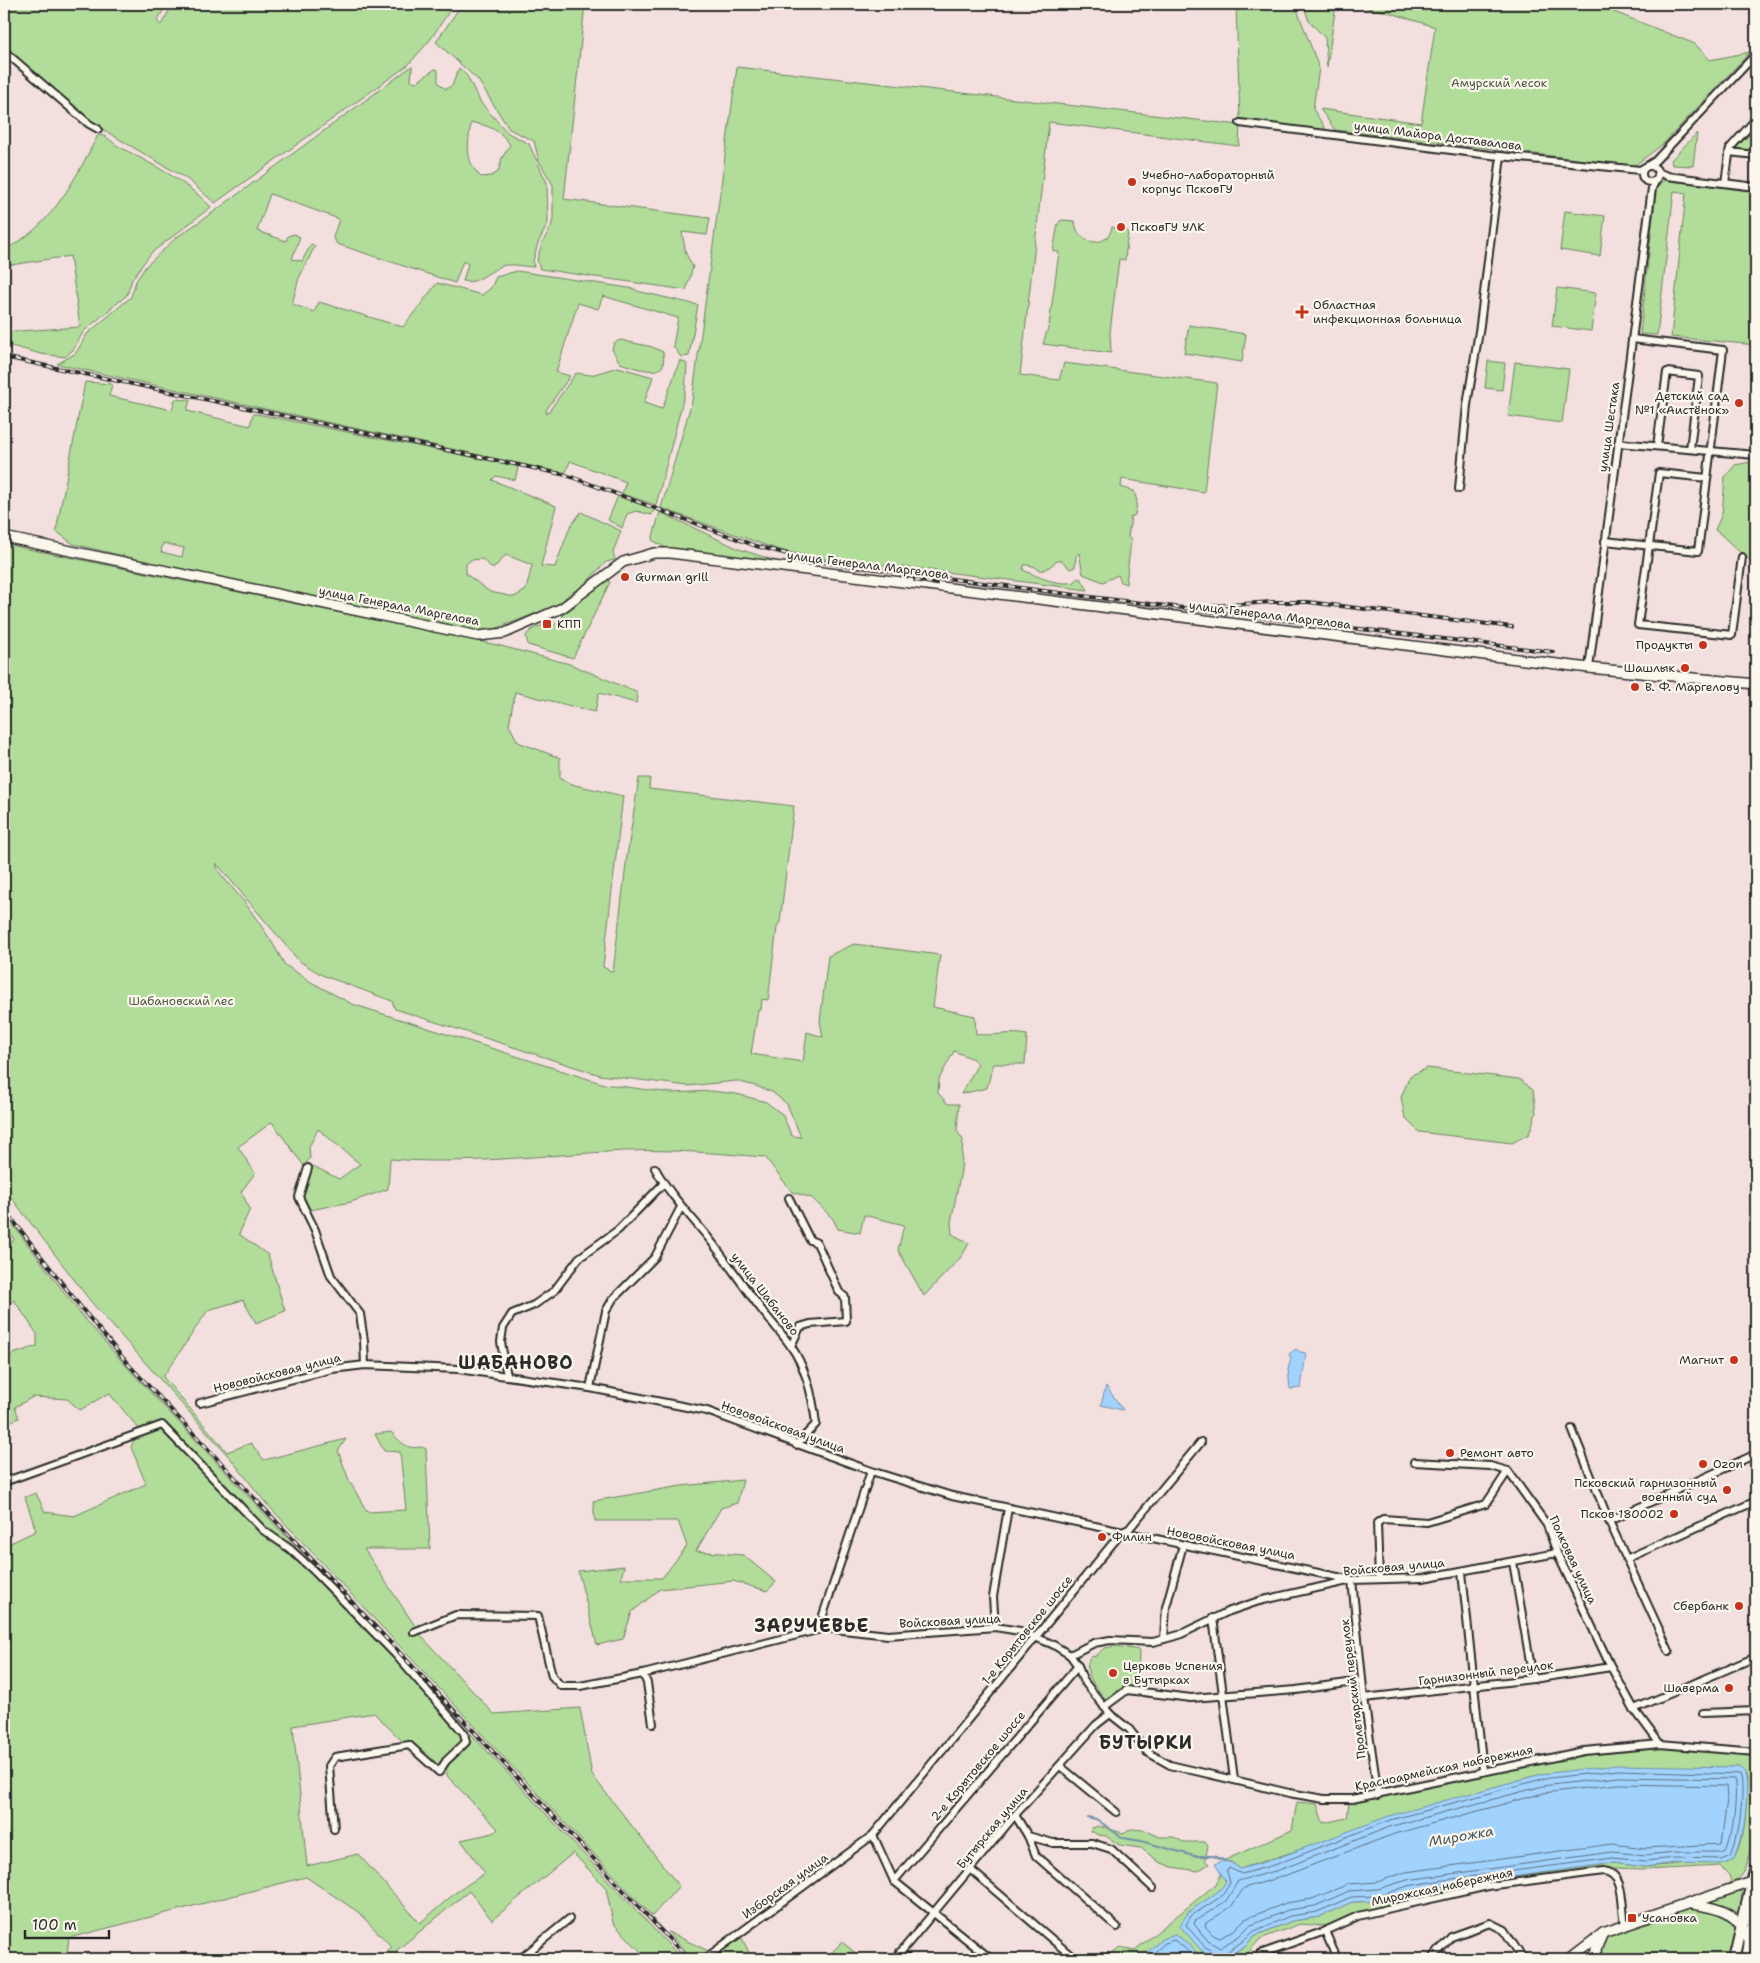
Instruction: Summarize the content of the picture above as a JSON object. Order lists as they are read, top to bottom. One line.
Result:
{"streets":{"main road":["улица Генерала Маргелова"],"street":["улица Майора Доставалова","улица Шестака","улица Шабаново","Нововойсковая улица","Полковая улица","Войсковая улица","1-е Корытовское шоссе","Гарнизонный переулок","Пролетарский переулок","2-е Корытовское шоссе","Красноармейская набережная","Бутырская улица","Изборская улица","Мирожская набережная"]},"crossings":[["улица Майора Доставалова","улица Шестака"],["улица Шестака","улица Генерала Маргелова"],["улица Шабаново","Нововойсковая улица"],["Нововойсковая улица","Войсковая улица"],["Нововойсковая улица","1-е Корытовское шоссе"],["Нововойсковая улица","Пролетарский переулок"],["Полковая улица","Войсковая улица"],["Полковая улица","Гарнизонный переулок"],["Полковая улица","Красноармейская набережная"],["Войсковая улица","1-е Корытовское шоссе"],["Войсковая улица","Пролетарский переулок"],["Войсковая улица","Красноармейская набережная"],["1-е Корытовское шоссе","Изборская улица"],["Гарнизонный переулок","Пролетарский переулок"],["Пролетарский переулок","Красноармейская набережная"],["2-е Корытовское шоссе","Красноармейская набережная"],["Красноармейская набережная","Бутырская улица"]],"districts":["ШАБАНОВО","ЗАРУЧЕВЬЕ","БУТЫРКИ"],"water":["Мирожка"],"parks":["Амурский лесок","Шабановский лес"],"places":{"other":["Учебно-лабораторный корпус ПсковГУ","ПсковГУ УЛК","Детский сад №1 «Аистёнок»","Gurman grill","Продукты","Шашлык","В. Ф. Маргелову","Магнит","Ремонт авто","Ozon","Псковский гарнизонный военный суд","Псков 180002","Филин","Сбербанк","Церковь Успения в Бутырках","Шаверма"],"health":["Областная инфекционная больница"],"transit":["КПП","Усановка"]},"scale_bar":"100 m"}
